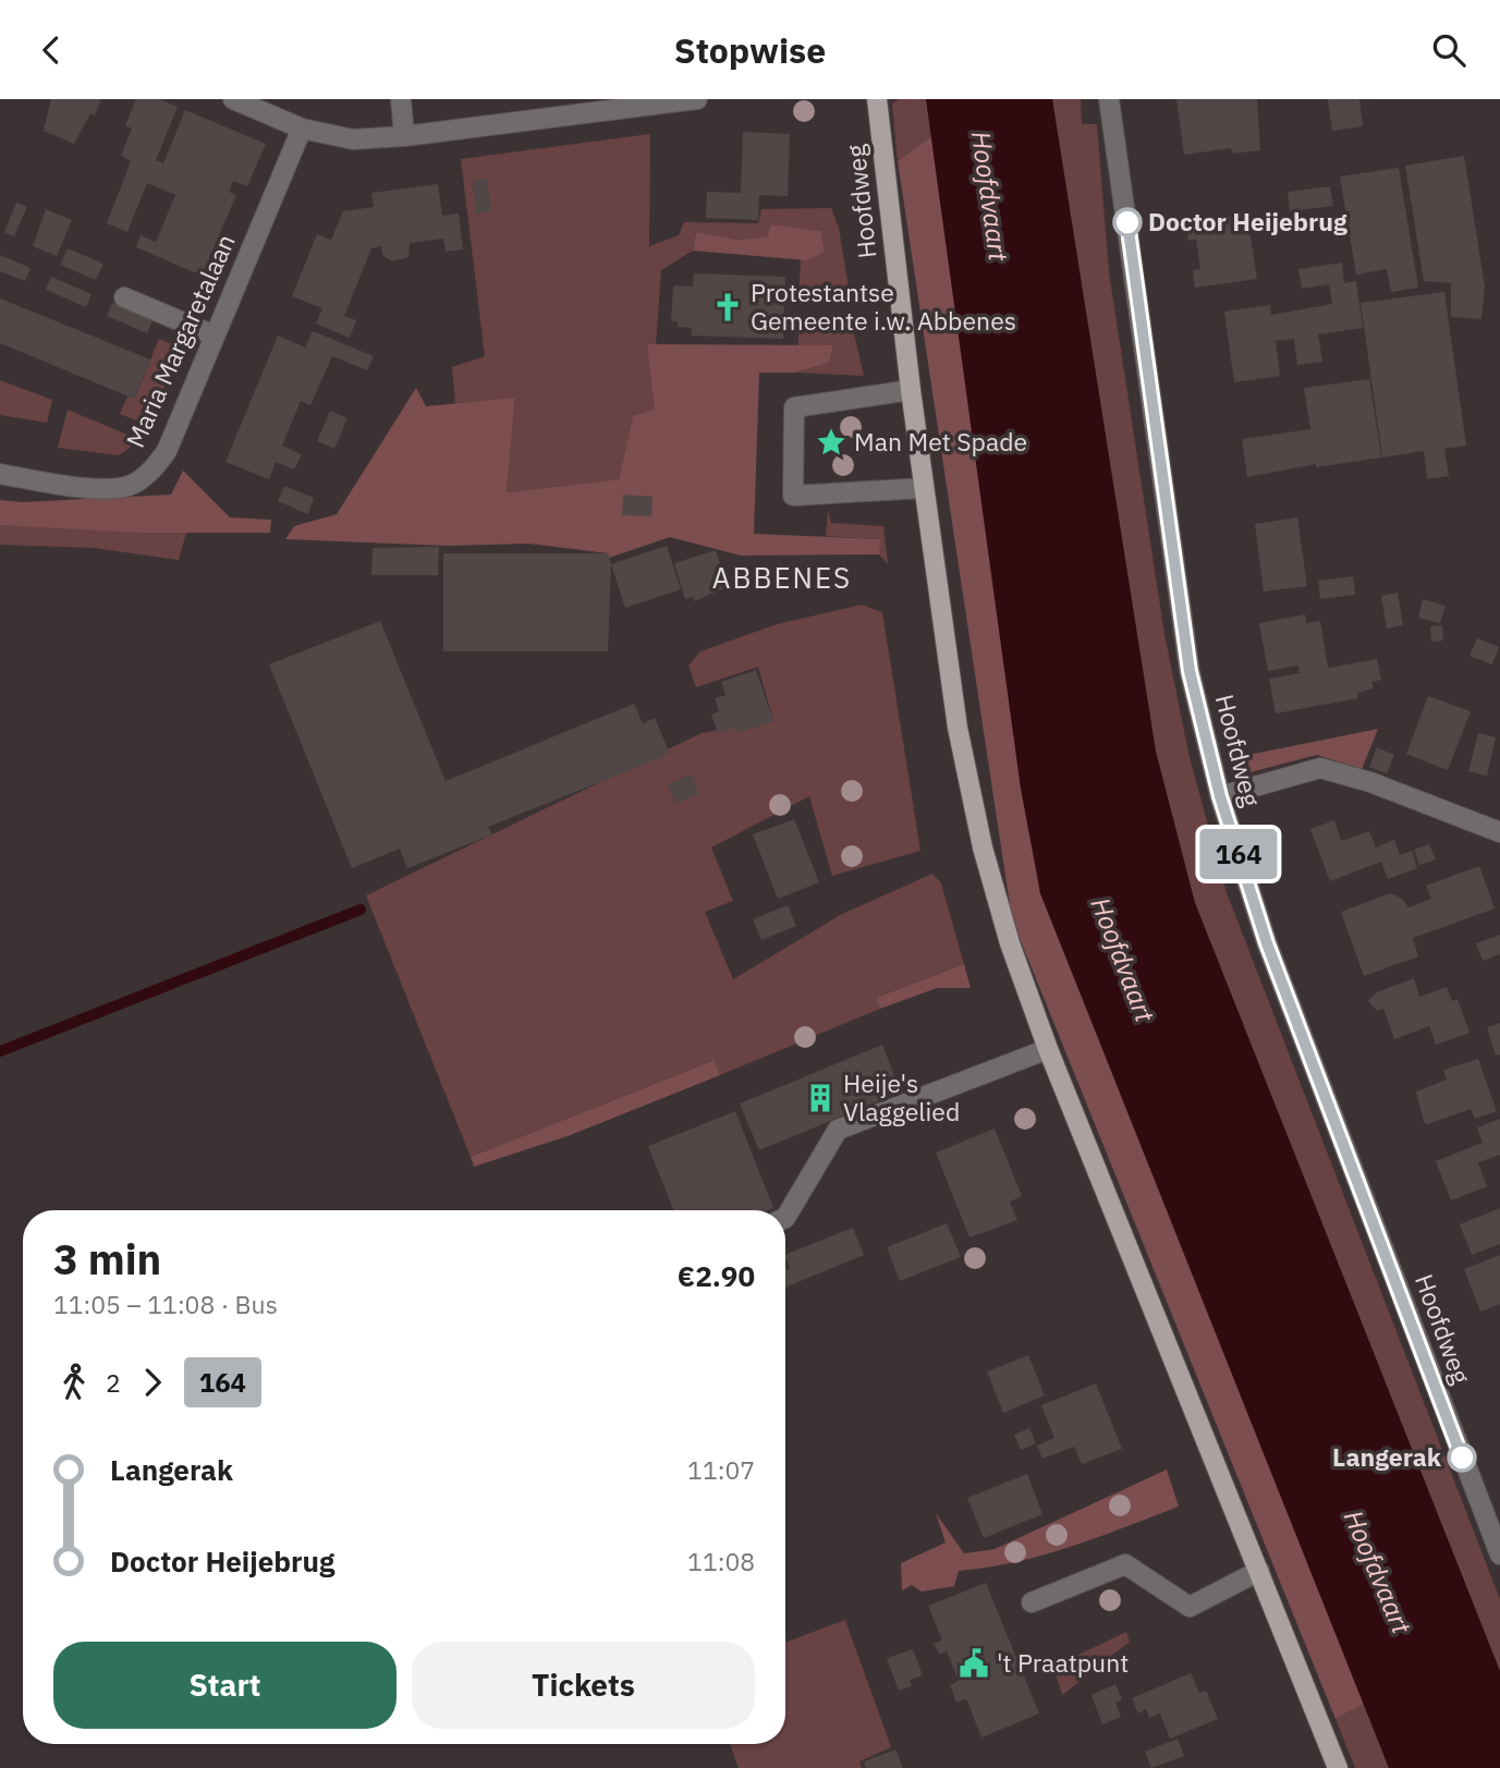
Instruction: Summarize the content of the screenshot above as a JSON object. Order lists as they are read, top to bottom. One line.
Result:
{"streets":{"main road":["Hoofdweg"],"street":["Maria Margaretalaan"]},"districts":["ABBENES"],"water":["Hoofdvaart"],"places":{"other":["Doctor Heijebrug","Langerak"],"church":["Protestantse Gemeente i.w. Abbenes"],"place":["Man Met Spade"],"building":["Heije's Vlaggelied"],"public building":["'t Praatpunt"]},"lines":["bus line 164"],"page":{"header":"Stopwise","on_map":"164","heading":["3 min","11:05 – 11:08 · Bus","€2.90"],"legs":["2","164"],"list":[{"name":"Langerak","value":"11:07"},{"name":"Doctor Heijebrug","value":"11:08"}],"buttons":["Start","Tickets"]}}
